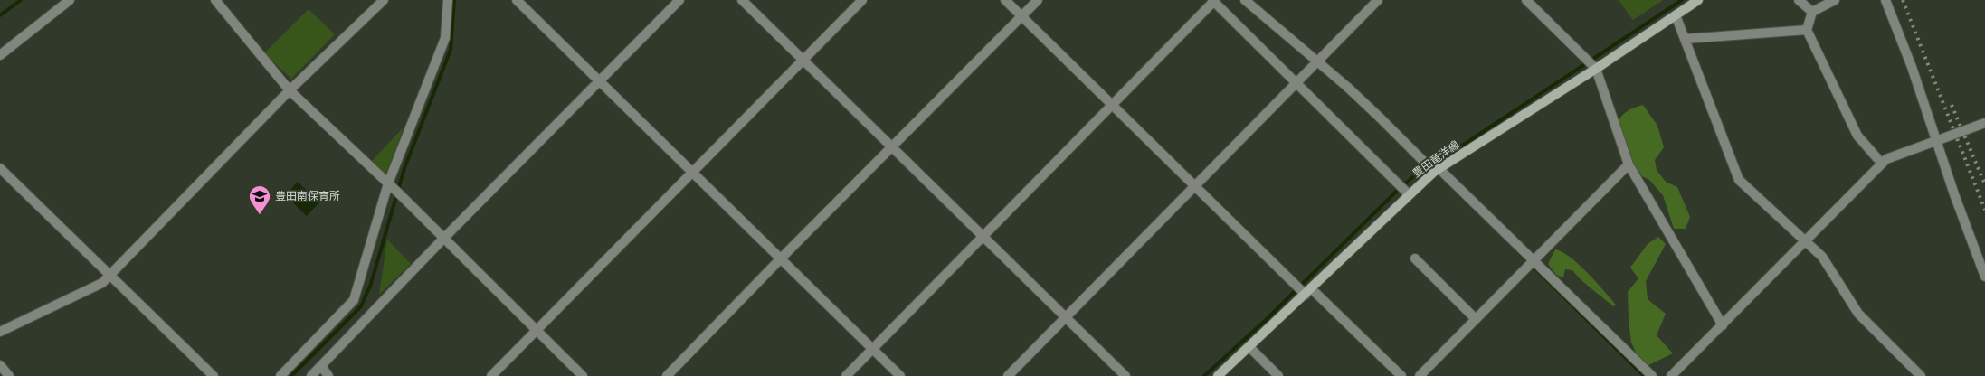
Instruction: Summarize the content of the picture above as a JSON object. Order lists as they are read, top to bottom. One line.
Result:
{"streets":{"main road":["豊田竜洋線"]},"places":{"school or university":["豊田南保育所"]}}
